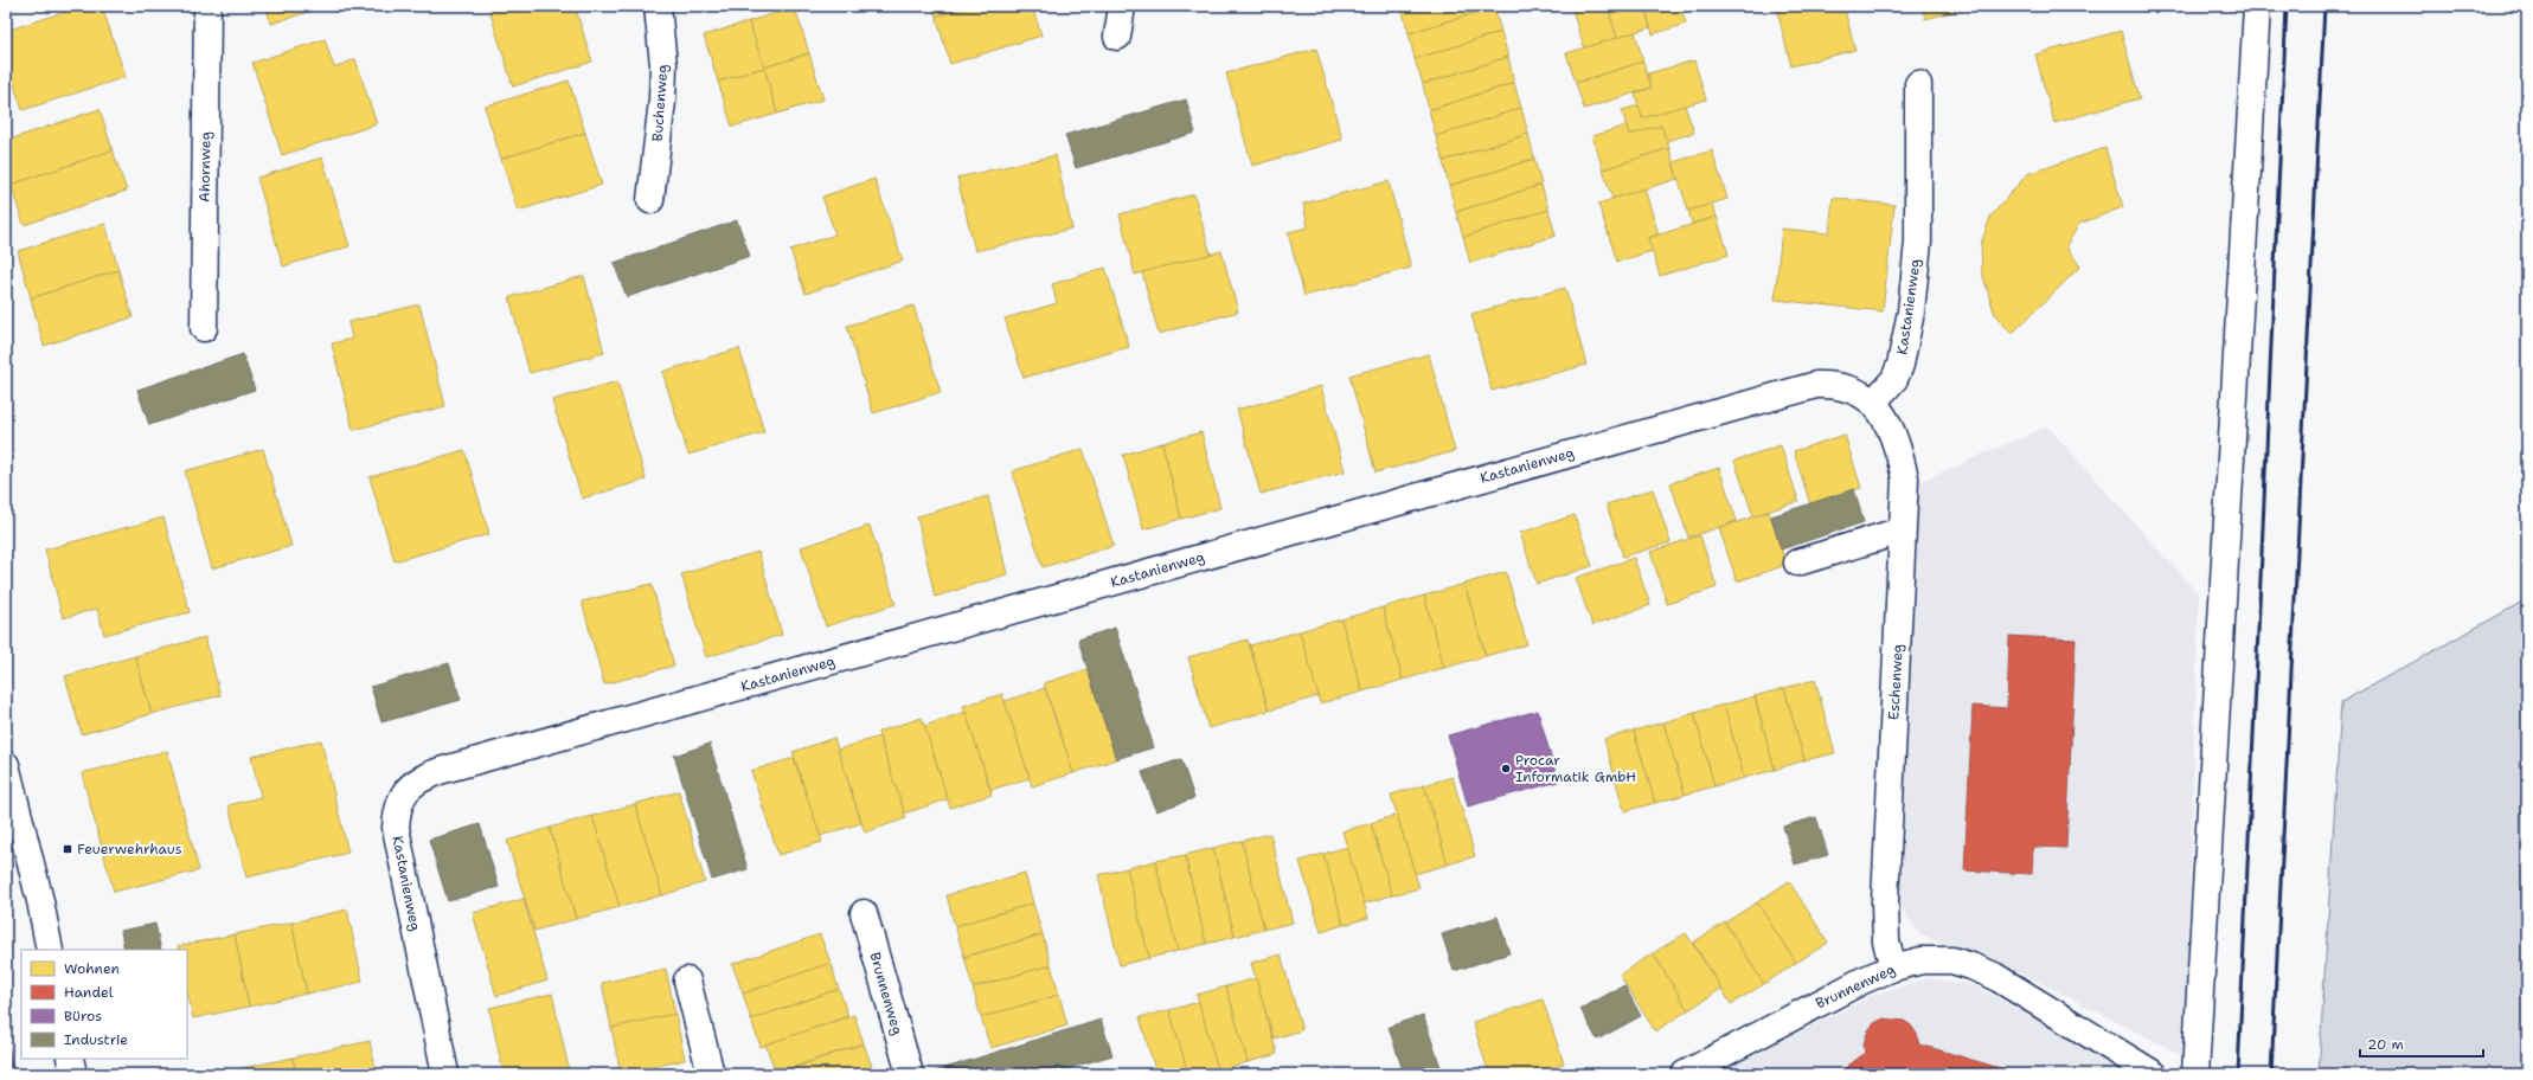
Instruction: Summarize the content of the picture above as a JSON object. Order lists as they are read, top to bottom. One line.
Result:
{"streets":{"street":["Buchenweg","Ahornweg","Kastanienweg","Eschenweg","Brunnenweg"]},"crossings":[["Kastanienweg","Eschenweg"],["Eschenweg","Brunnenweg"]],"places":{"other":["Procar Informatik GmbH"],"transit":["Feuerwehrhaus"]},"legend":["Wohnen","Handel","Büros","Industrie"],"scale_bar":"20 m"}
